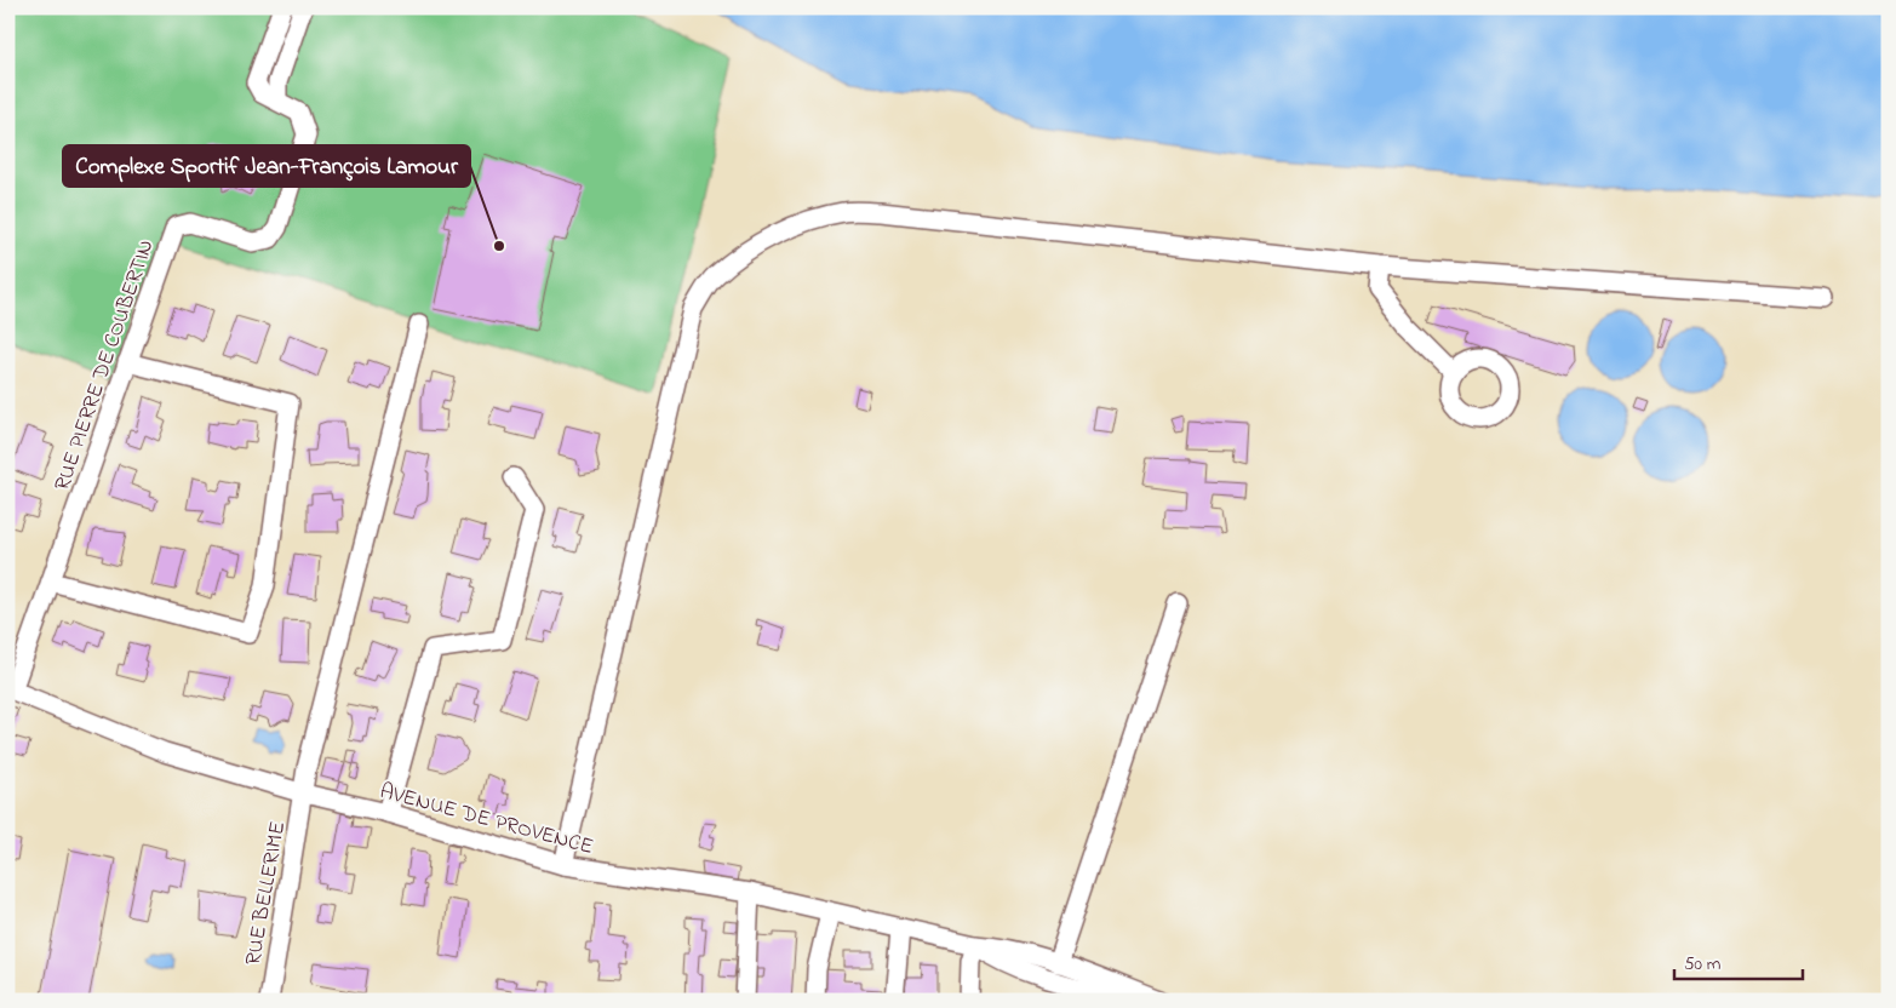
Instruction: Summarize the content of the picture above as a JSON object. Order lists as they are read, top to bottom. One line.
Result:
{"streets":{"street":["RUE PIERRE DE COUBERTIN","AVENUE DE PROVENCE","RUE BELLERIME"]},"crossings":[["RUE PIERRE DE COUBERTIN","AVENUE DE PROVENCE"],["AVENUE DE PROVENCE","RUE BELLERIME"]],"places":["Complexe Sportif Jean-François Lamour"],"scale_bar":"50 m"}
